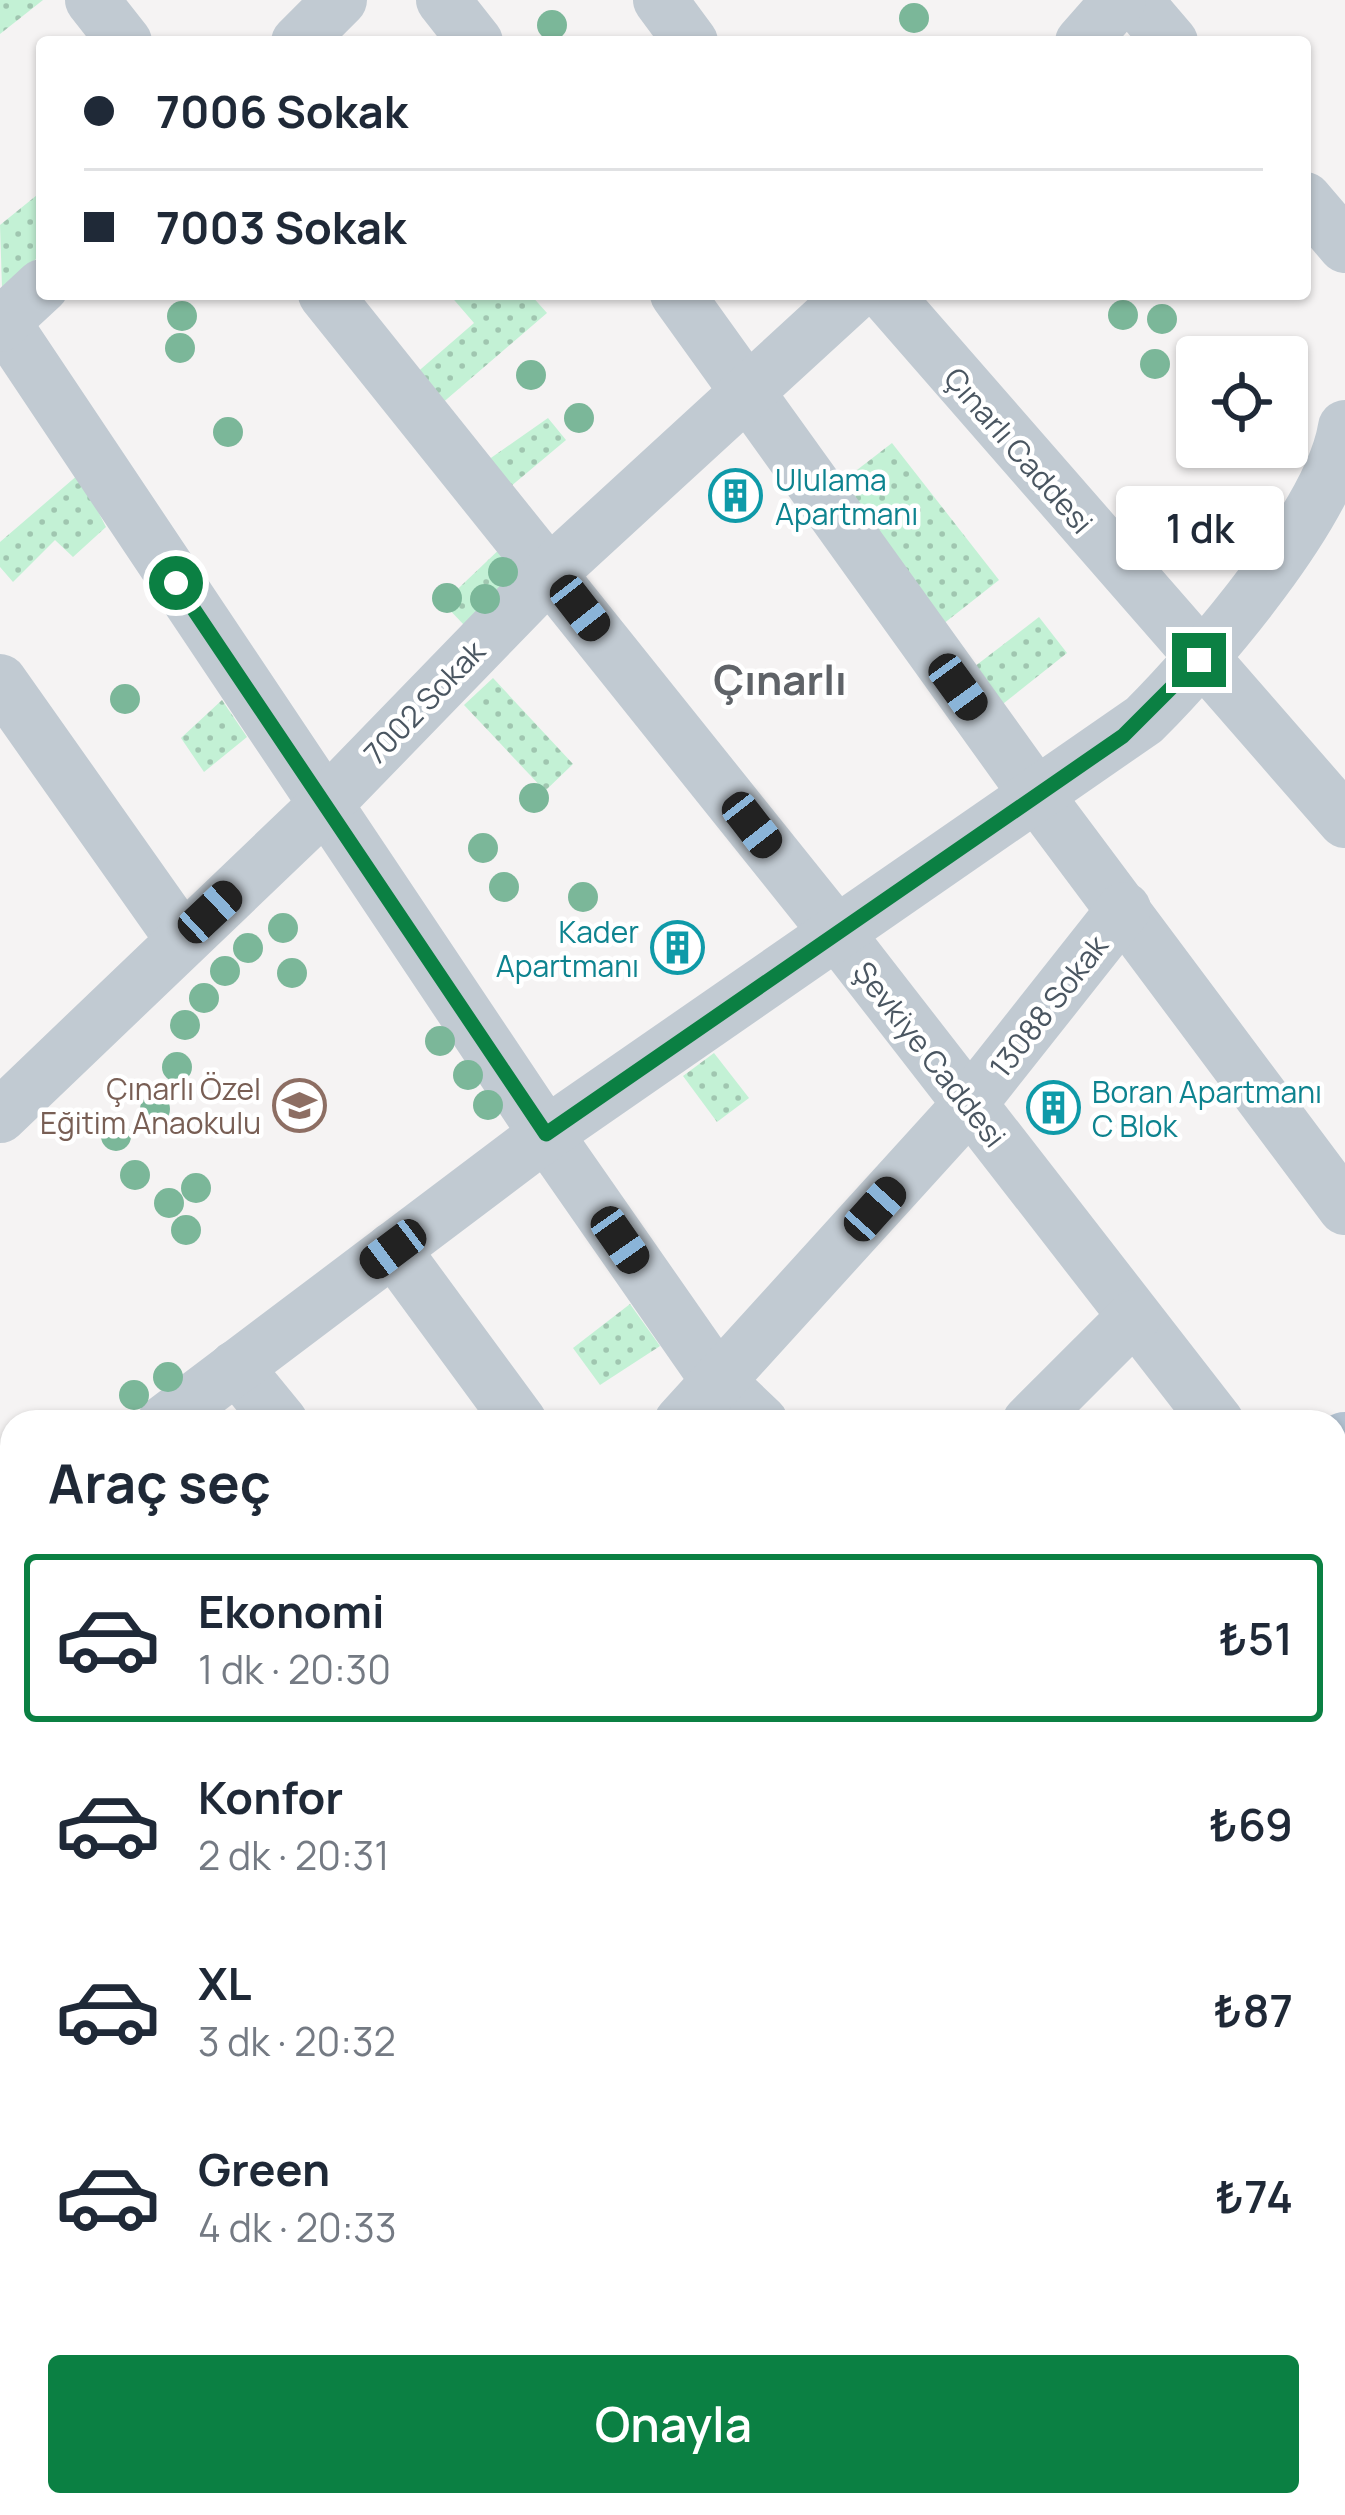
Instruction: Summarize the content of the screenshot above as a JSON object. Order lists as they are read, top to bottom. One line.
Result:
{"streets":{"street":["Çınarlı Caddesi","7002 Sokak","13088 Sokak","Şevkiye Caddesi"]},"crossings":[["7002 Sokak","Şevkiye Caddesi"],["13088 Sokak","Şevkiye Caddesi"]],"districts":["Çınarlı"],"places":{"building":["Ululama Apartmanı","Kader Apartmanı","Boran Apartmanı C Blok"],"school or university":["Çınarlı Özel Eğitim Anaokulu"]},"page":{"banner":["7006 Sokak","7003 Sokak"],"bubble":"1 dk","heading":"Araç seç","list":[{"name":"Ekonomi","note":"1 dk · 20:30","value":"₺51"},{"name":"Konfor","note":"2 dk · 20:31","value":"₺69"},{"name":"XL","note":"3 dk · 20:32","value":"₺87"},{"name":"Green","note":"4 dk · 20:33","value":"₺74"}],"buttons":"Onayla"}}
